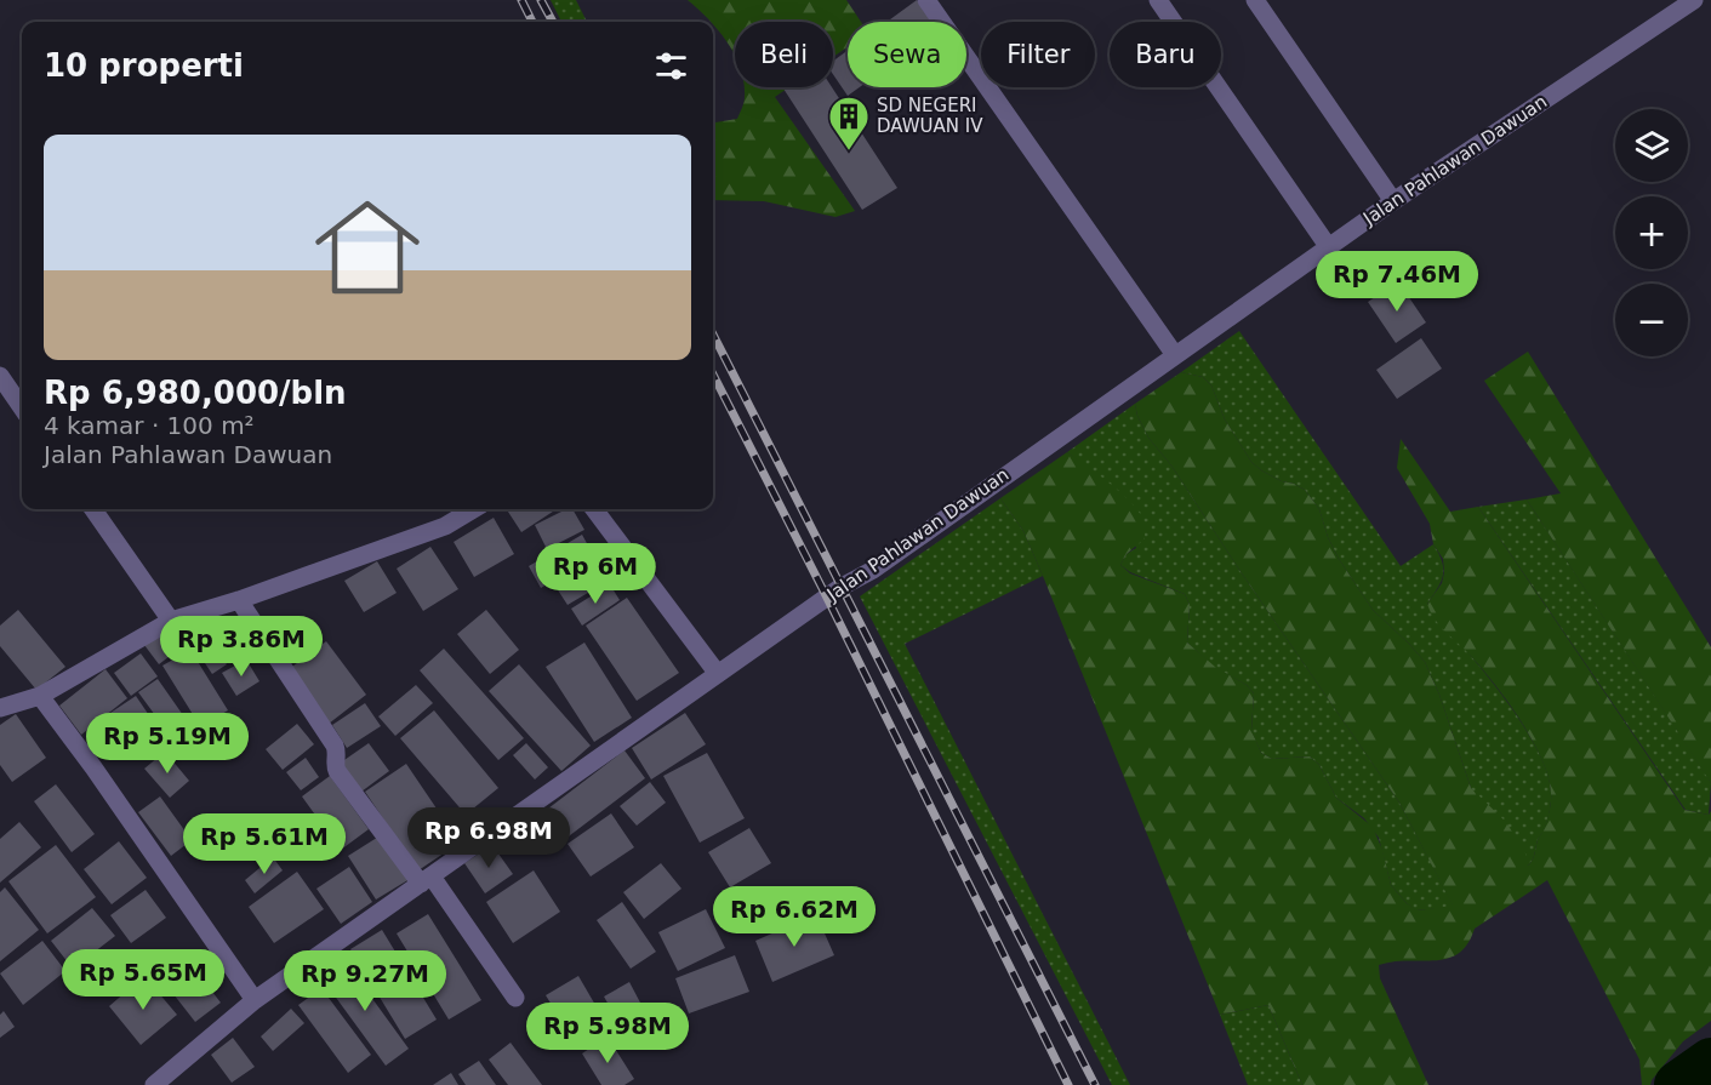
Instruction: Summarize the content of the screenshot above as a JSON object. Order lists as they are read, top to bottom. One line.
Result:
{"streets":{"street":["Jalan Pahlawan Dawuan"]},"places":{"building":["SD NEGERI DAWUAN IV"]},"page":{"chip":["Beli","Sewa","Filter","Baru"],"heading":"10 properti","map_buttons":["+","−"],"list":[{"name":"Rp 6,980,000/bln","note":"4 kamar · 100 m² · Jalan Pahlawan Dawuan"}],"price":["Rp 7.46M","Rp 6M","Rp 3.86M","Rp 5.19M","Rp 6.98M","Rp 5.61M","Rp 6.62M","Rp 5.65M","Rp 9.27M","Rp 5.98M"]}}
